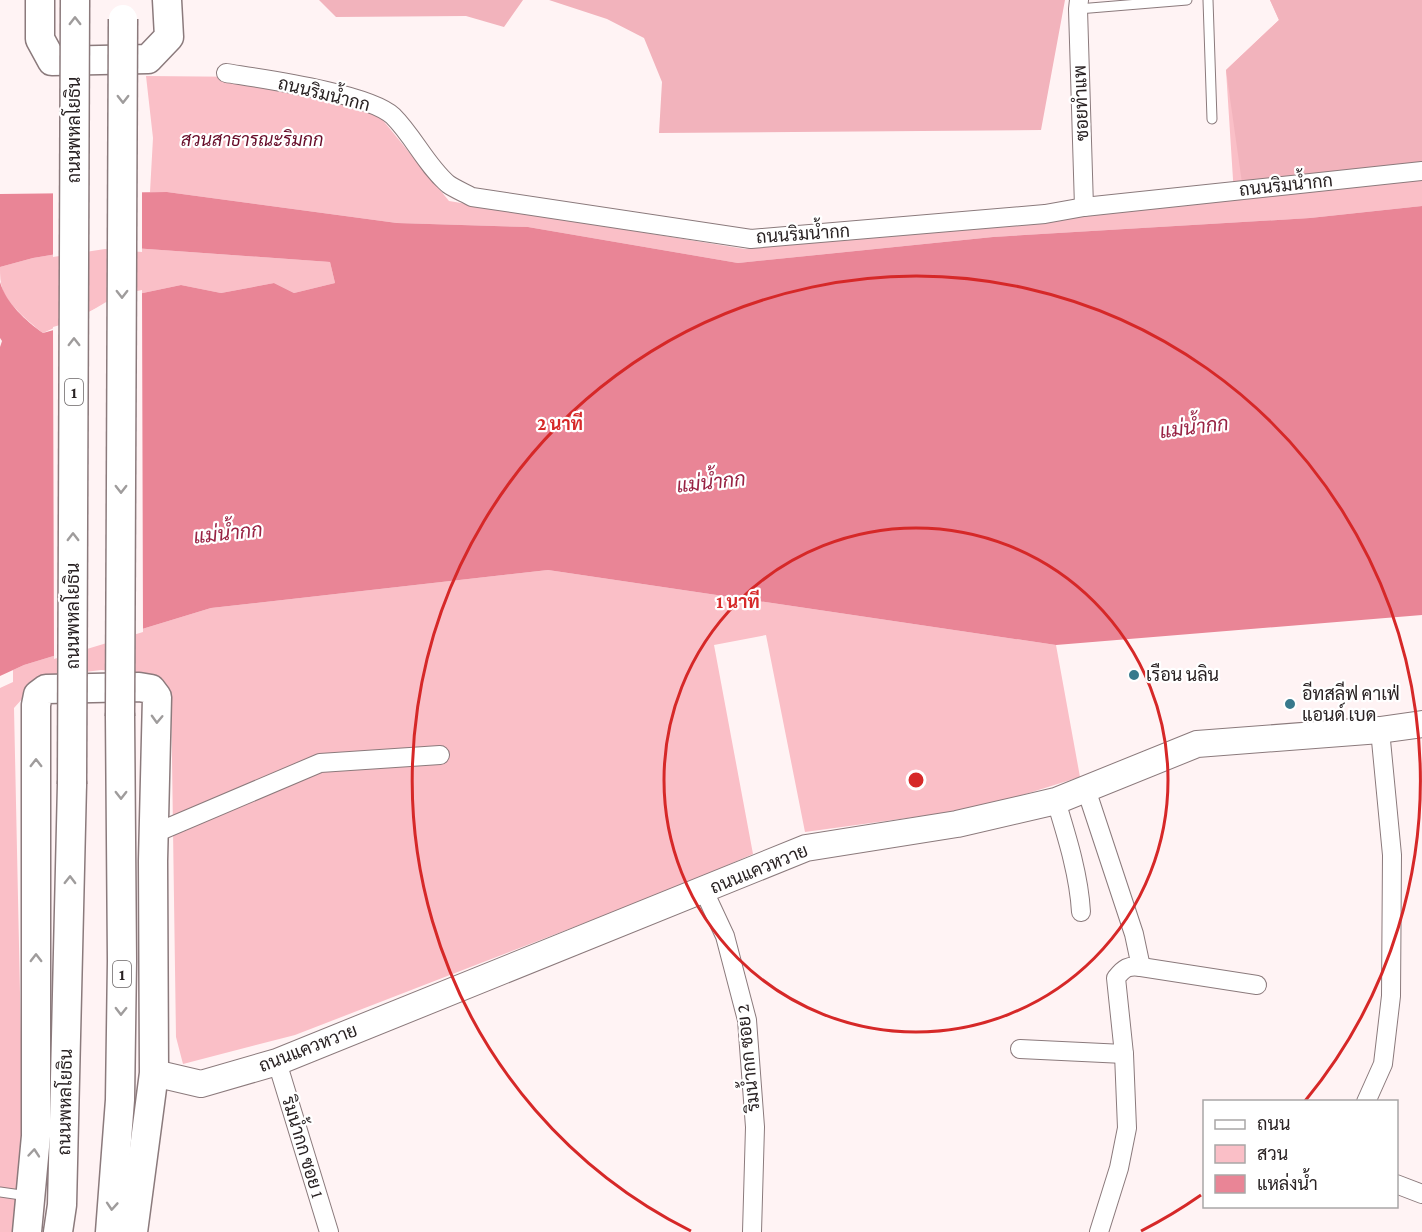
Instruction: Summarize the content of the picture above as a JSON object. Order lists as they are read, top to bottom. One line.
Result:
{"streets":{"main road":["ถนนพหลโยธิน","1"],"street":["ถนนริมน้ำกก","ซอยทำแพ","ถนนแควหวาย","ริมน้ำกก ซอย 2","ริมน้ำกก ซอย 1"]},"crossings":[["ถนนริมน้ำกก","ซอยทำแพ"],["ถนนแควหวาย","ริมน้ำกก ซอย 2"],["ถนนแควหวาย","ริมน้ำกก ซอย 1"]],"water":["แม่น้ำกก"],"parks":["สวนสาธารณะริมกก"],"places":["เรือน นลิน","อีทสลีฟ คาเฟ่ แอนด์ เบด"],"legend":["ถนน","สวน","แหล่งน้ำ"],"rings":["2 นาที","1 นาที"]}
